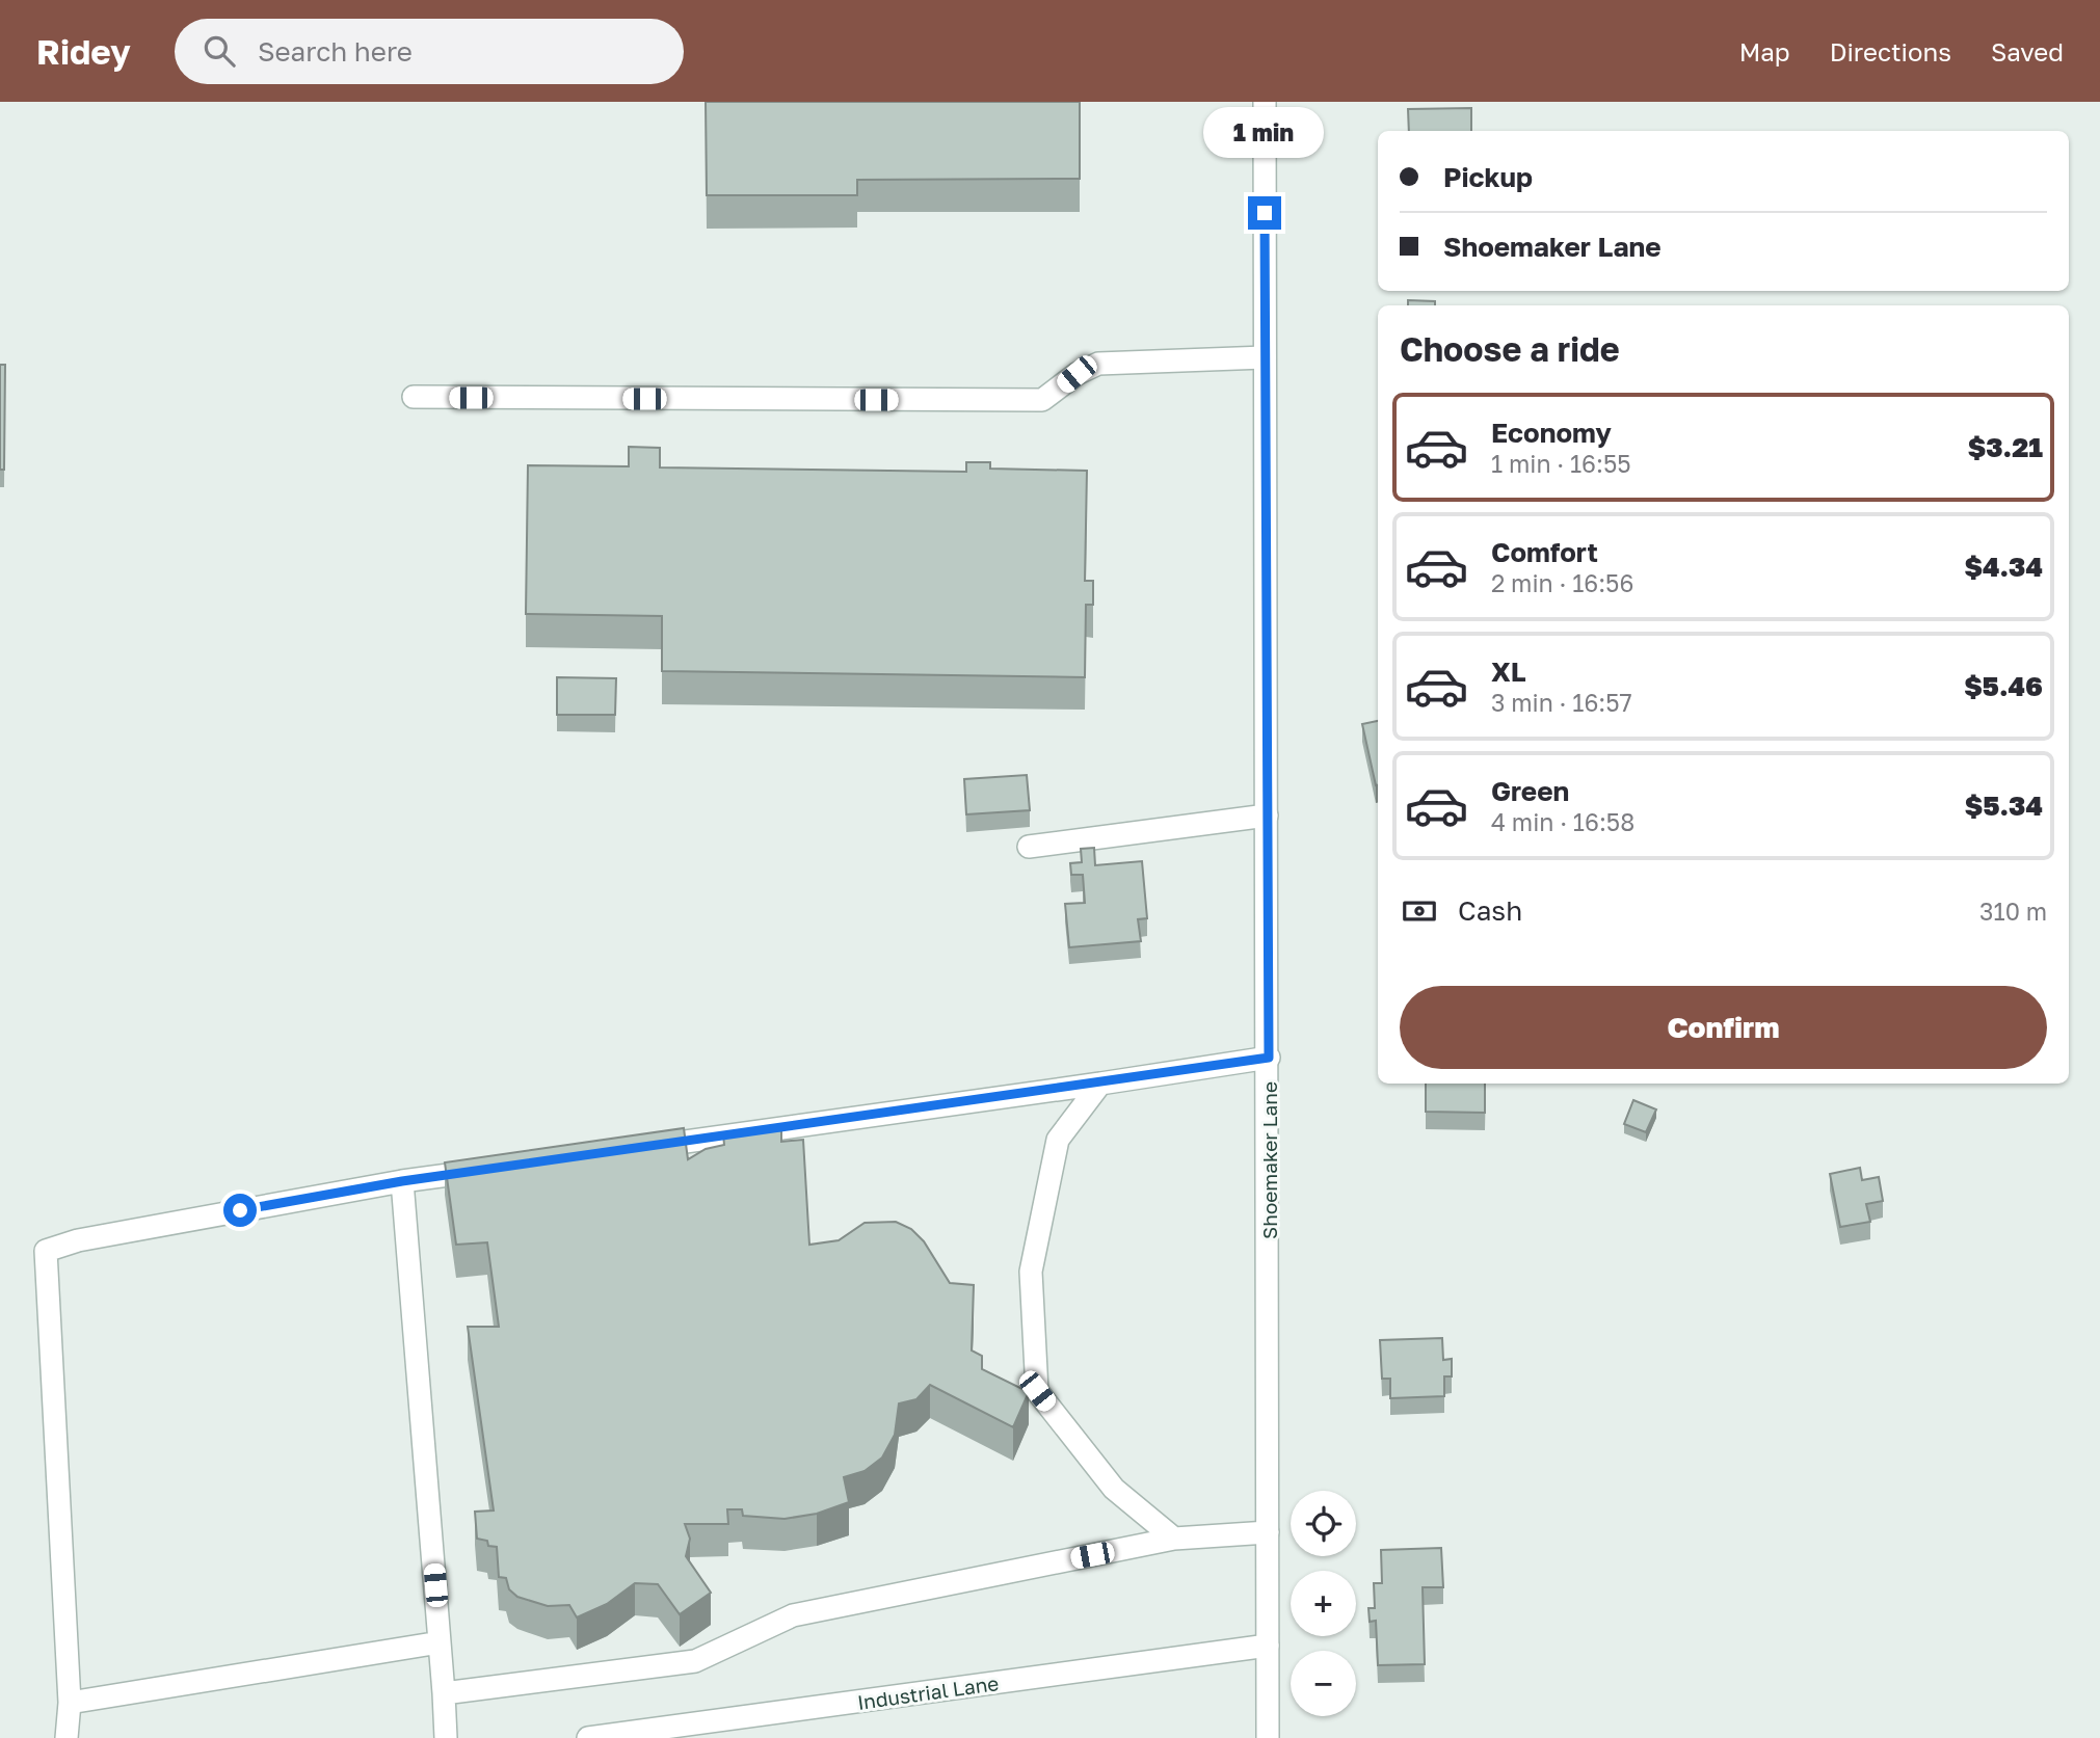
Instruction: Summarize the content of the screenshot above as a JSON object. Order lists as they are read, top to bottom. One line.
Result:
{"streets":{"street":["Shoemaker Lane","Industrial Lane"]},"crossings":[["Shoemaker Lane","Industrial Lane"]],"page":{"header":"Ridey","search":"Search here","nav":["Map","Directions","Saved"],"bubble":"1 min","banner":["Pickup","Shoemaker Lane"],"heading":"Choose a ride","list":[{"name":"Economy","note":"1 min · 16:55","value":"$3.21"},{"name":"Comfort","note":"2 min · 16:56","value":"$4.34"},{"name":"XL","note":"3 min · 16:57","value":"$5.46"},{"name":"Green","note":"4 min · 16:58","value":"$5.34"}],"pay":["Cash","310 m"],"buttons":"Confirm","map_buttons":["+","−"]}}
